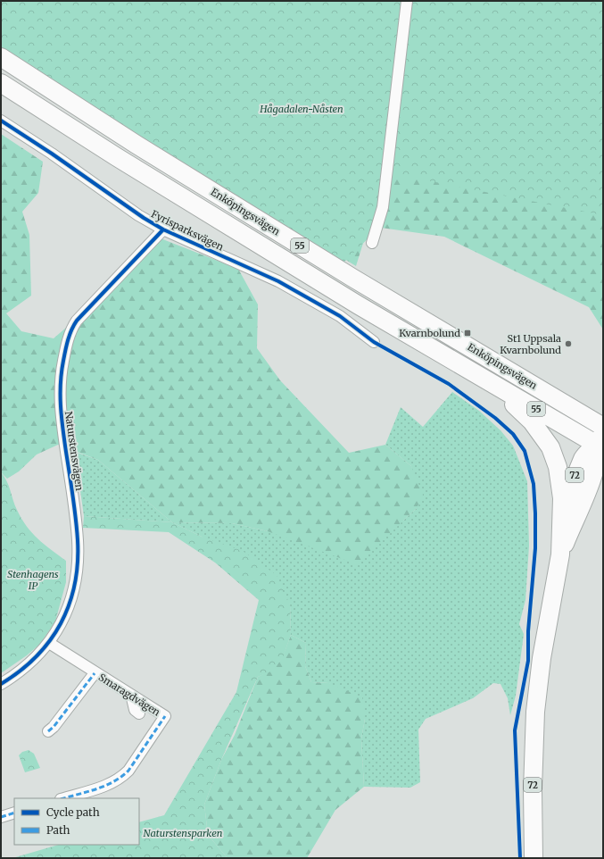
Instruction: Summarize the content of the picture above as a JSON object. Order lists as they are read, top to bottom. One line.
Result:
{"streets":{"main road":["Enköpingsvägen","55","72"],"street":["Fyrisparksvägen","Naturstensvägen","Smaragdvägen"]},"crossings":[["Enköpingsvägen","72"],["Fyrisparksvägen","Naturstensvägen"],["Naturstensvägen","Smaragdvägen"]],"parks":["Hågadalen-Nåsten","Stenhagens IP","Naturstensparken"],"places":{"transit":["Kvarnbolund"],"other":["St1 Uppsala Kvarnbolund"]},"legend":["Cycle path","Path"]}
